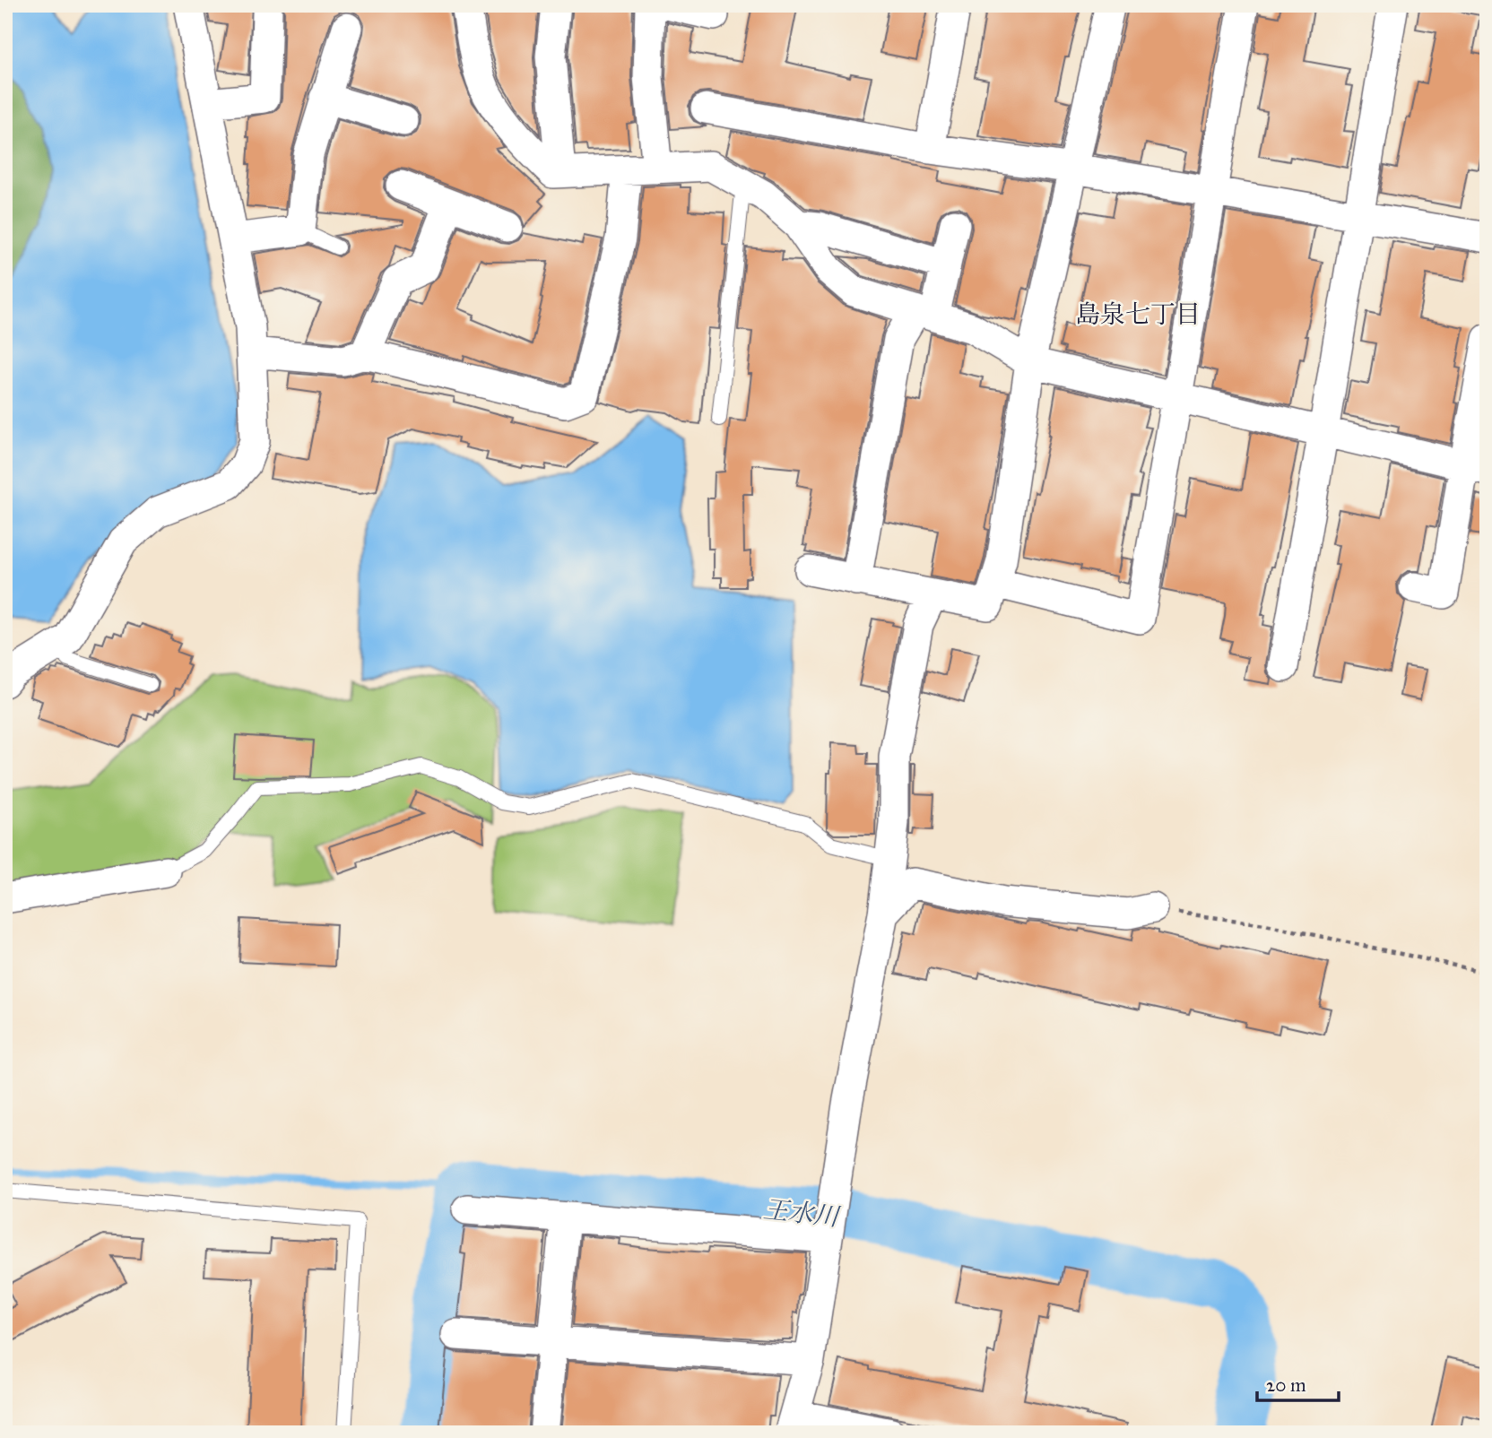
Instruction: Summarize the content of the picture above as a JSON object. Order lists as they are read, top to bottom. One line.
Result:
{"districts":["島泉七丁目"],"water":["王水川"],"scale_bar":"20 m"}
